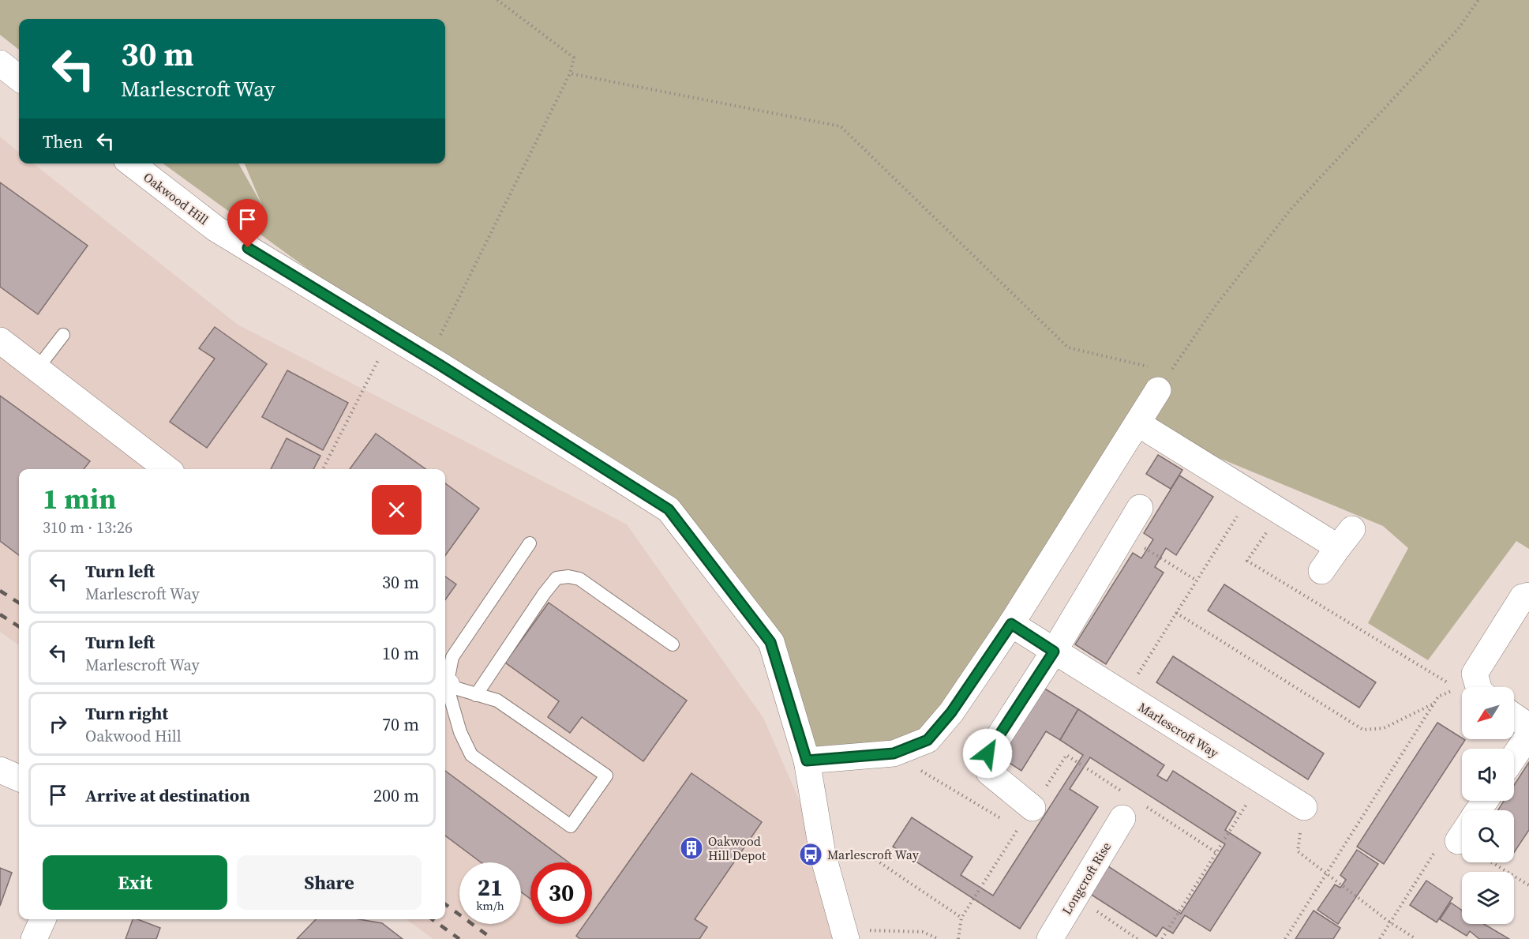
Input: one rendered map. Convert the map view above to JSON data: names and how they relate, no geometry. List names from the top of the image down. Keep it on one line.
{"streets":{"street":["Oakwood Hill","Marlescroft Way","Longcroft Rise"]},"places":{"building":["Oakwood Hill Depot"],"bus stop":["Marlescroft Way"]},"north":"bottom left","page":{"turn":["30 m","Marlescroft Way"],"then":"Then","heading":["1 min","310 m · 13:26"],"list":[{"name":"Turn left","note":"Marlescroft Way","value":"30 m"},{"name":"Turn left","note":"Marlescroft Way","value":"10 m"},{"name":"Turn right","note":"Oakwood Hill","value":"70 m"},{"name":"Arrive at destination","value":"200 m"}],"buttons":["Exit","Share"],"speed":"21 km/h","limit":"30"}}
